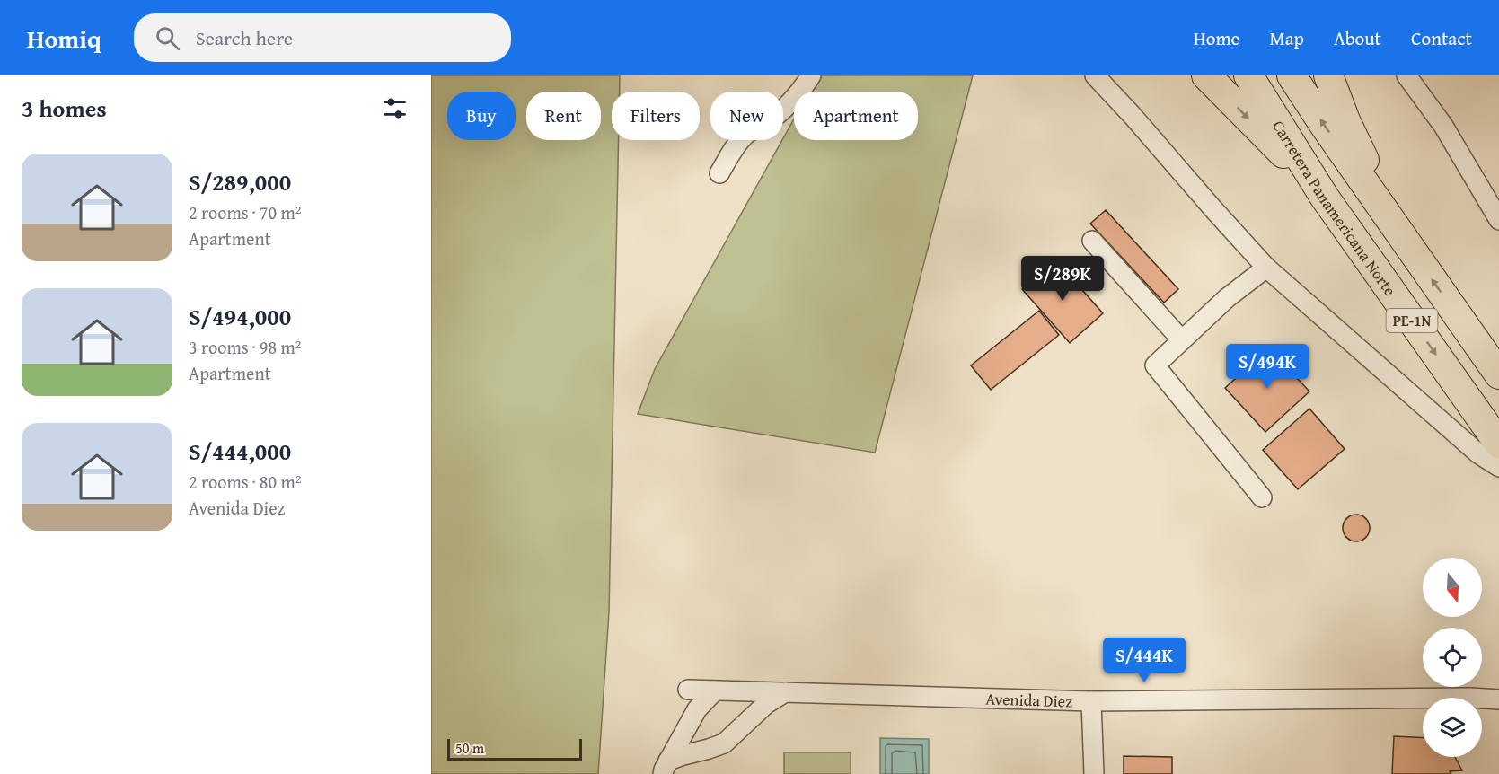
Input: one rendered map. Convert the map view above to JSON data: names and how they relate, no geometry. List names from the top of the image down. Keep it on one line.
{"streets":{"highway":["Carretera Panamericana Norte","PE-1N"],"street":["Avenida Diez"]},"scale_bar":"50 m","north":"bottom","page":{"header":"Homiq","search":"Search here","nav":["Home","Map","About","Contact"],"heading":"3 homes","chip":["Buy","Rent","Filters","New","Apartment"],"list":[{"name":"S/289,000","note":"2 rooms · 70 m² · Apartment"},{"name":"S/494,000","note":"3 rooms · 98 m² · Apartment"},{"name":"S/444,000","note":"2 rooms · 80 m² · Avenida Diez"}],"price":["S/289K","S/494K","S/444K"],"scale":"50 m"}}
